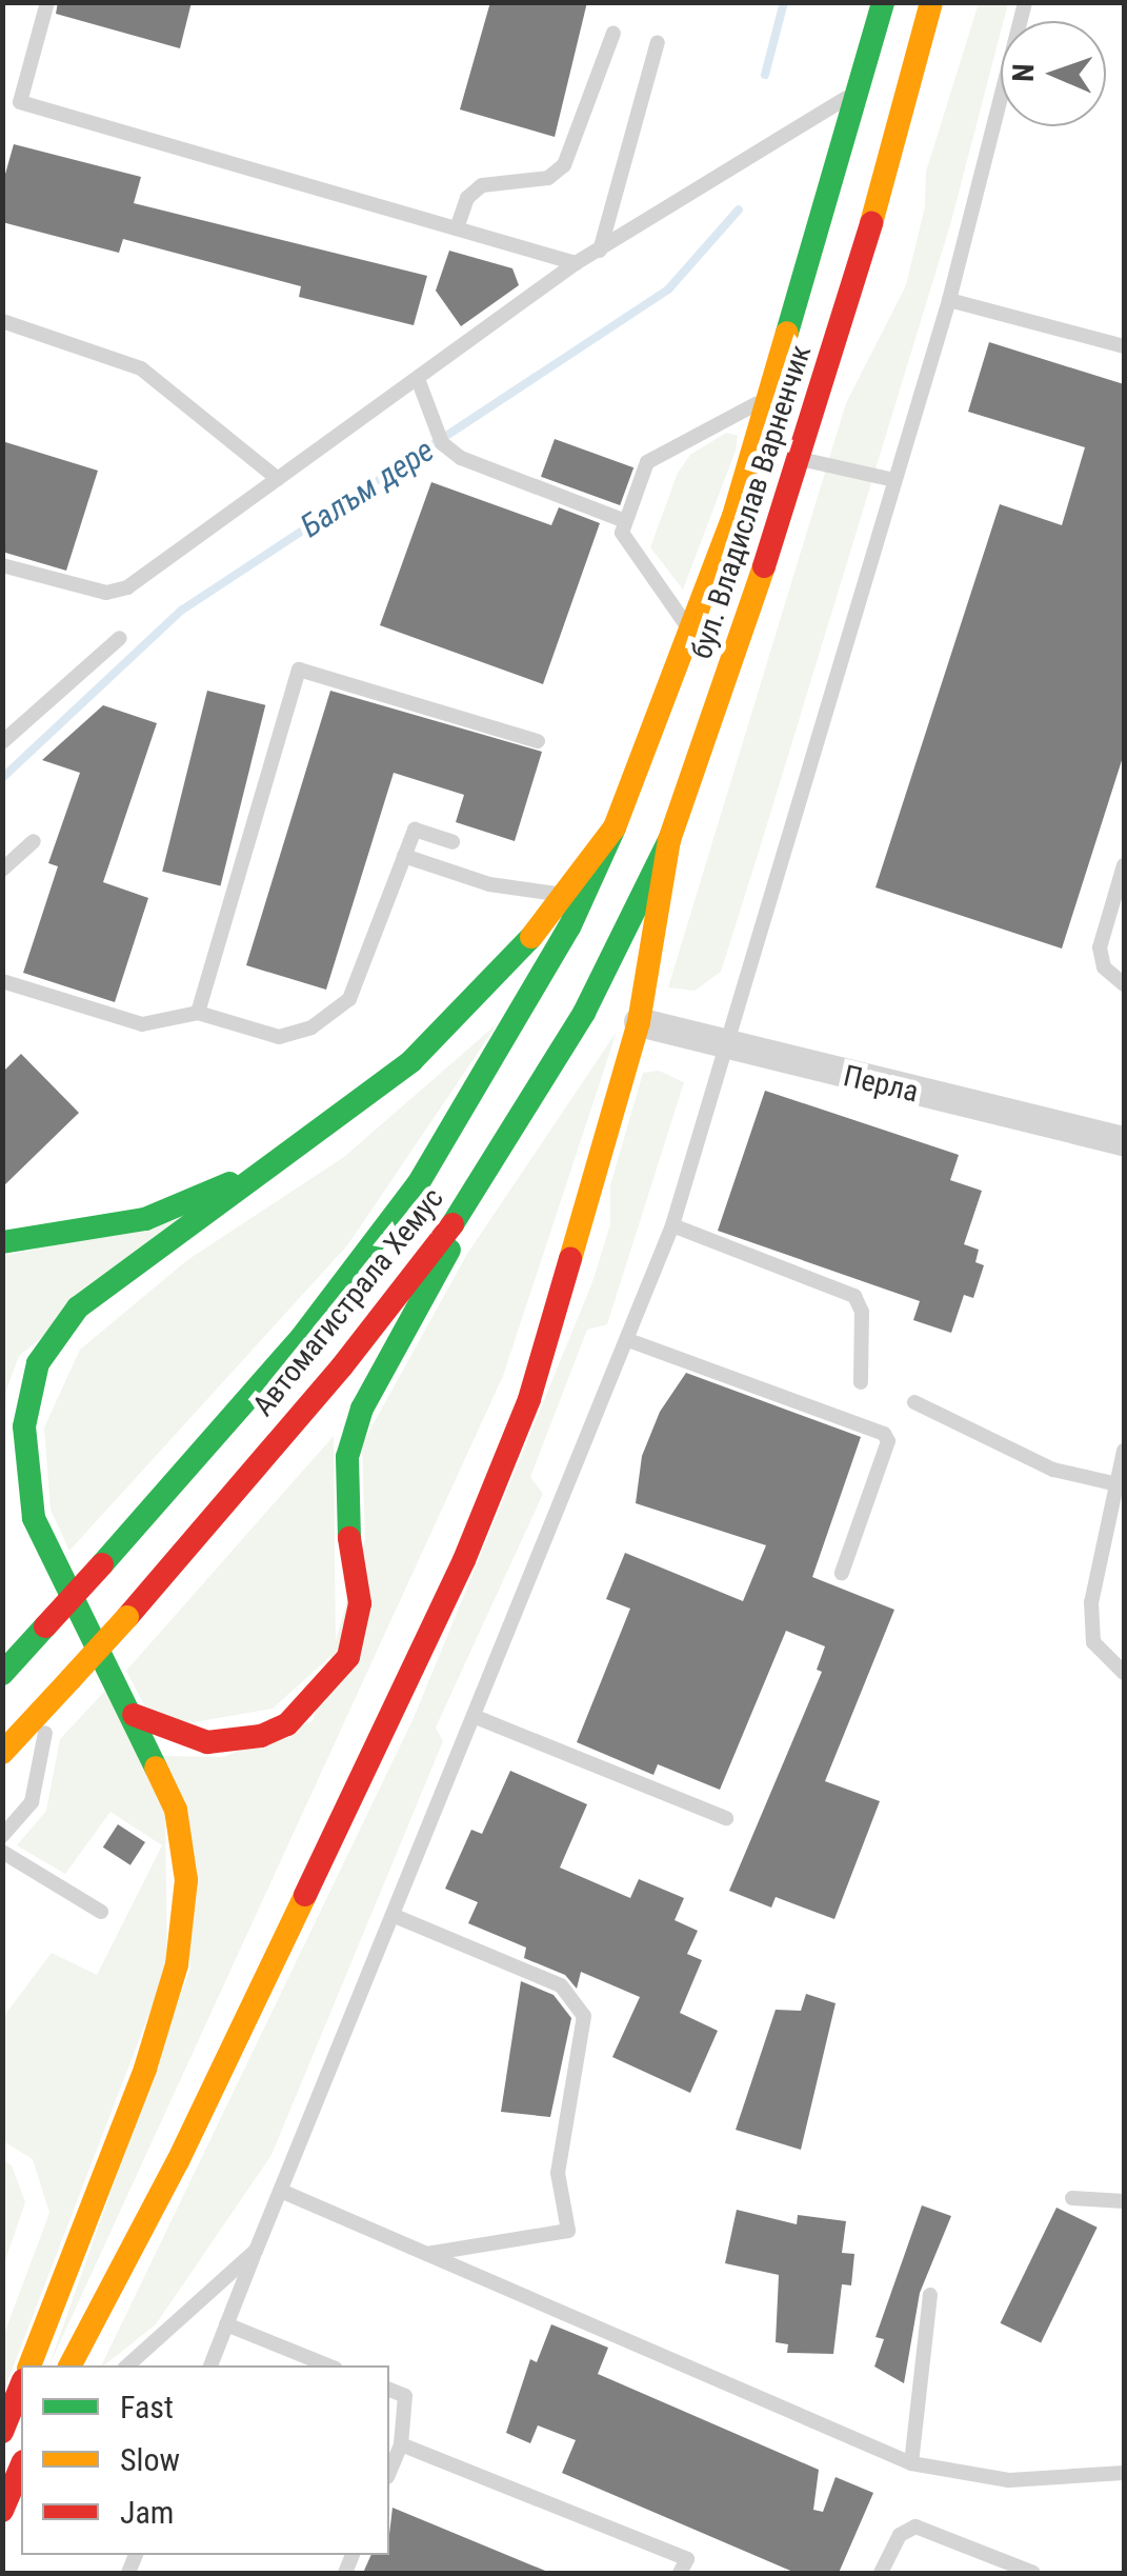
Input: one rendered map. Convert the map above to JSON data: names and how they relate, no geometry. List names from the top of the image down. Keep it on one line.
{"streets":{"main road":["бул. Владислав Варненчик","Автомагистрала Хемус"],"street":["Перла"]},"crossings":[["бул. Владислав Варненчик","Перла"],["бул. Владислав Варненчик","Автомагистрала Хемус"]],"water":["Балъм дере"],"legend":["Fast","Slow","Jam"],"north":"left"}
